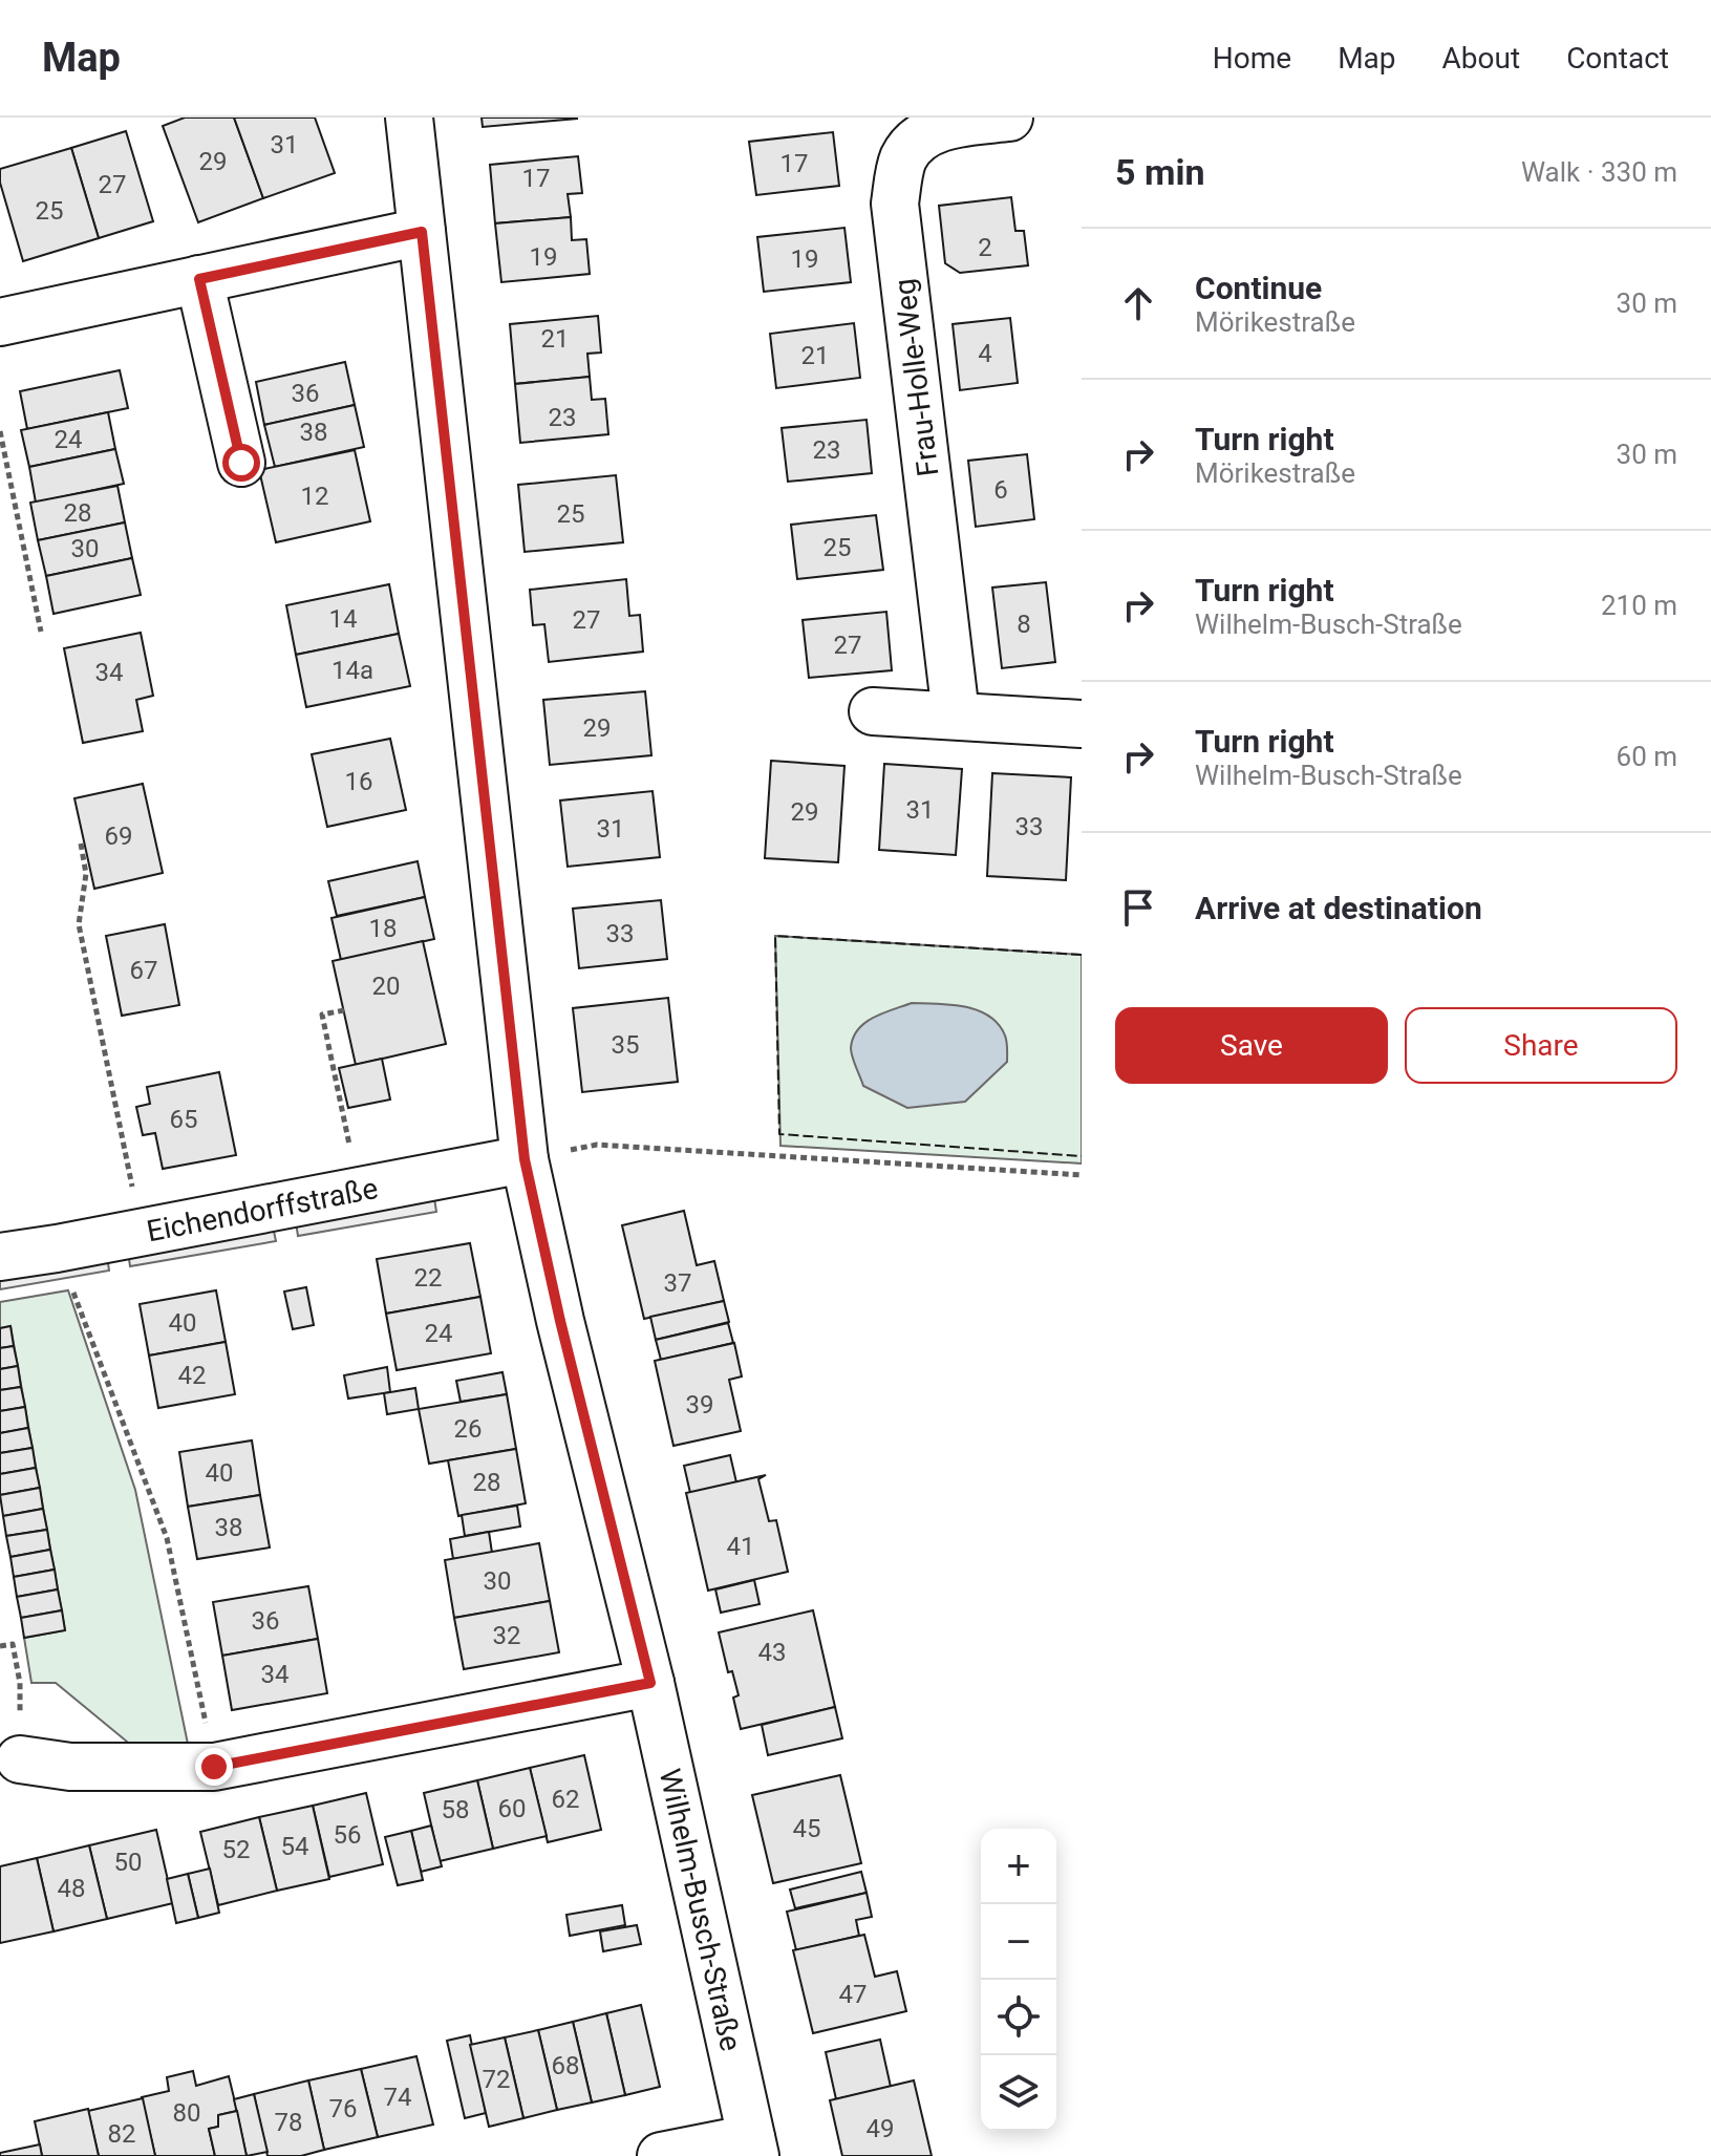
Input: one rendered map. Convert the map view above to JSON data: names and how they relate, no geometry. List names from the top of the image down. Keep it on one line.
{"streets":{"street":["Frau-Holle-Weg","Eichendorffstraße","Wilhelm-Busch-Straße"]},"crossings":[["Eichendorffstraße","Wilhelm-Busch-Straße"]],"house_numbers":["31","29","17","17","27","25","2","19","19","21","4","21","36","23","38","24","23","6","12","28","25","25","30","14","27","8","27","14a","34","29","16","31","29","33","31","69","18","33","67","20","35","65","22","37","40","24","42","39","26","40","28","38","41","30","36","32","43","34","62","60","58","45","56","54","52","50","48","47","68","72","74","76","80","78","49","82"],"page":{"header":"Map","nav":["Home","Map","About","Contact"],"heading":["5 min","Walk · 330 m"],"list":[["Continue","Mörikestraße","30 m"],["Turn right","Mörikestraße","30 m"],["Turn right","Wilhelm-Busch-Straße","210 m"],["Turn right","Wilhelm-Busch-Straße","60 m"],"Arrive at destination"],"buttons":["Save","Share"],"map_buttons":["+","−"]}}
